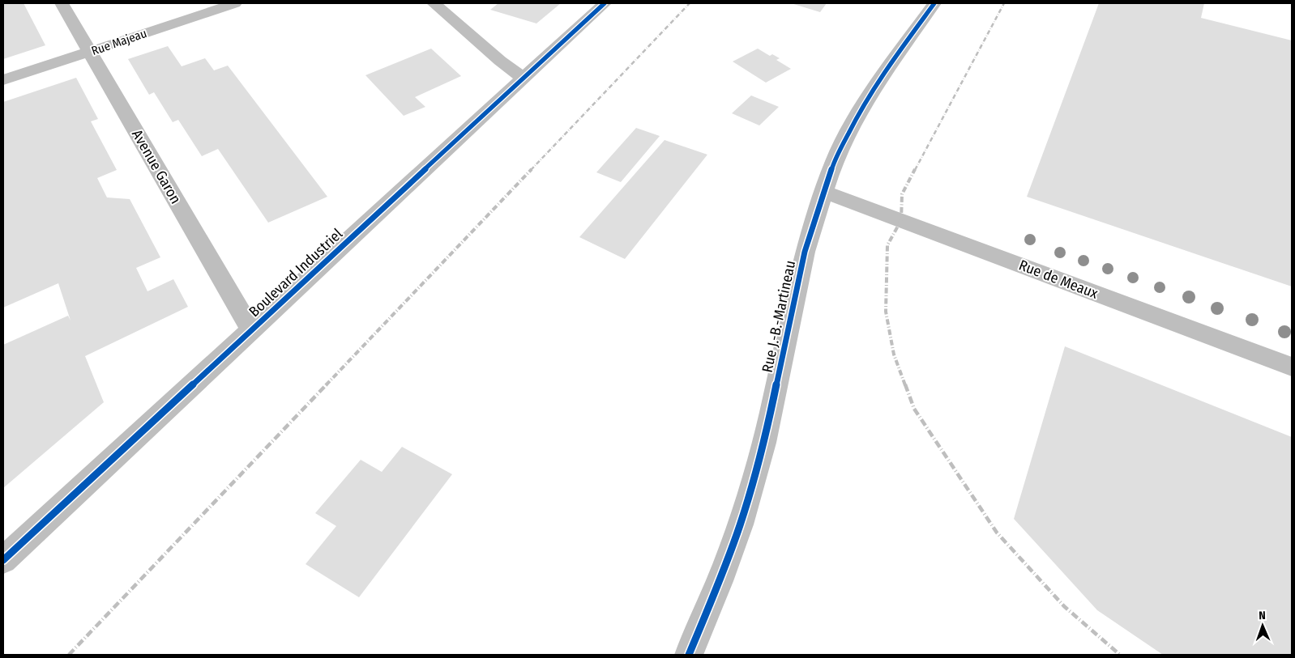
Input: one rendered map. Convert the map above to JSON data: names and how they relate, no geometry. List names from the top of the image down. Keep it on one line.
{"streets":{"street":["Rue Majeau","Avenue Garon","Boulevard Industriel","Rue de Meaux","Rue J.-B.-Martineau"]},"crossings":[["Rue Majeau","Avenue Garon"],["Avenue Garon","Boulevard Industriel"],["Rue de Meaux","Rue J.-B.-Martineau"]],"north":"top"}
